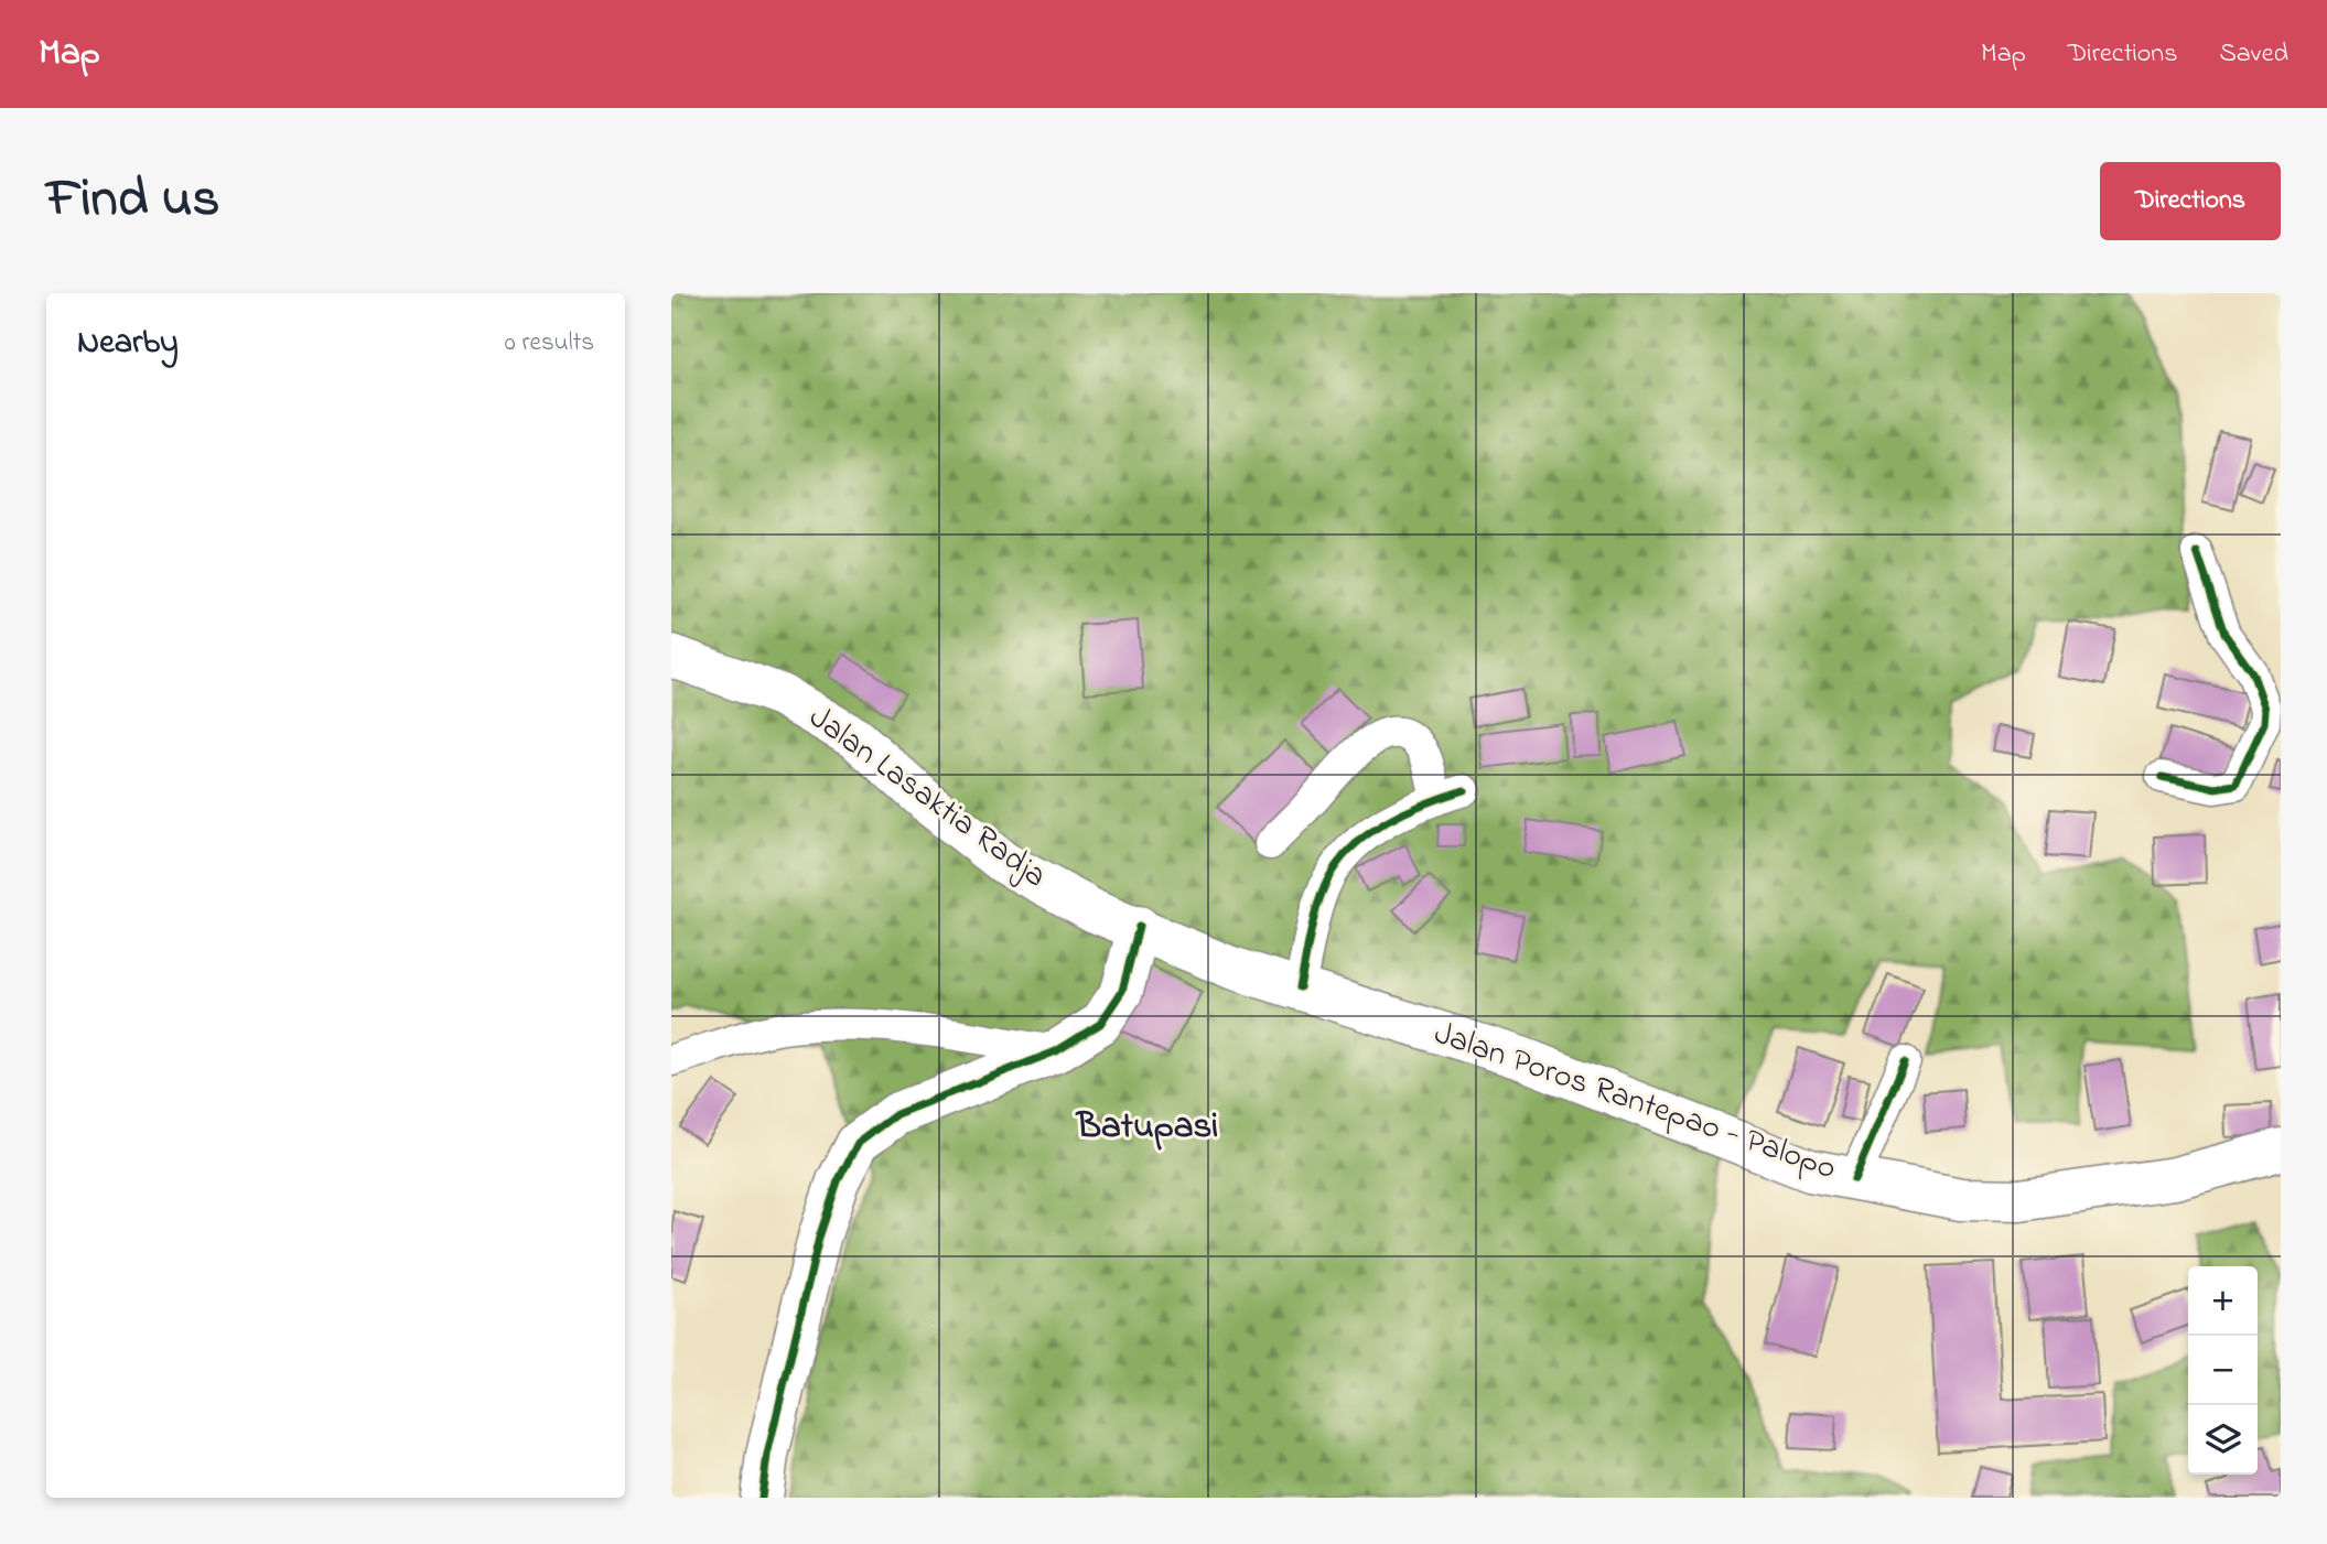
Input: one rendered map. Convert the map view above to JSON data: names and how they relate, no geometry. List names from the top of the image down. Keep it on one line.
{"streets":{"main road":["Jalan Lasaktia Radja","Jalan Poros Rantepao - Palopo"]},"crossings":[["Jalan Lasaktia Radja","Jalan Poros Rantepao - Palopo"]],"districts":["Batupasi"],"page":{"header":"Map","nav":["Map","Directions","Saved"],"title":"Find us","buttons":"Directions","heading":["Nearby","0 results"],"map_buttons":["+","−"]}}
